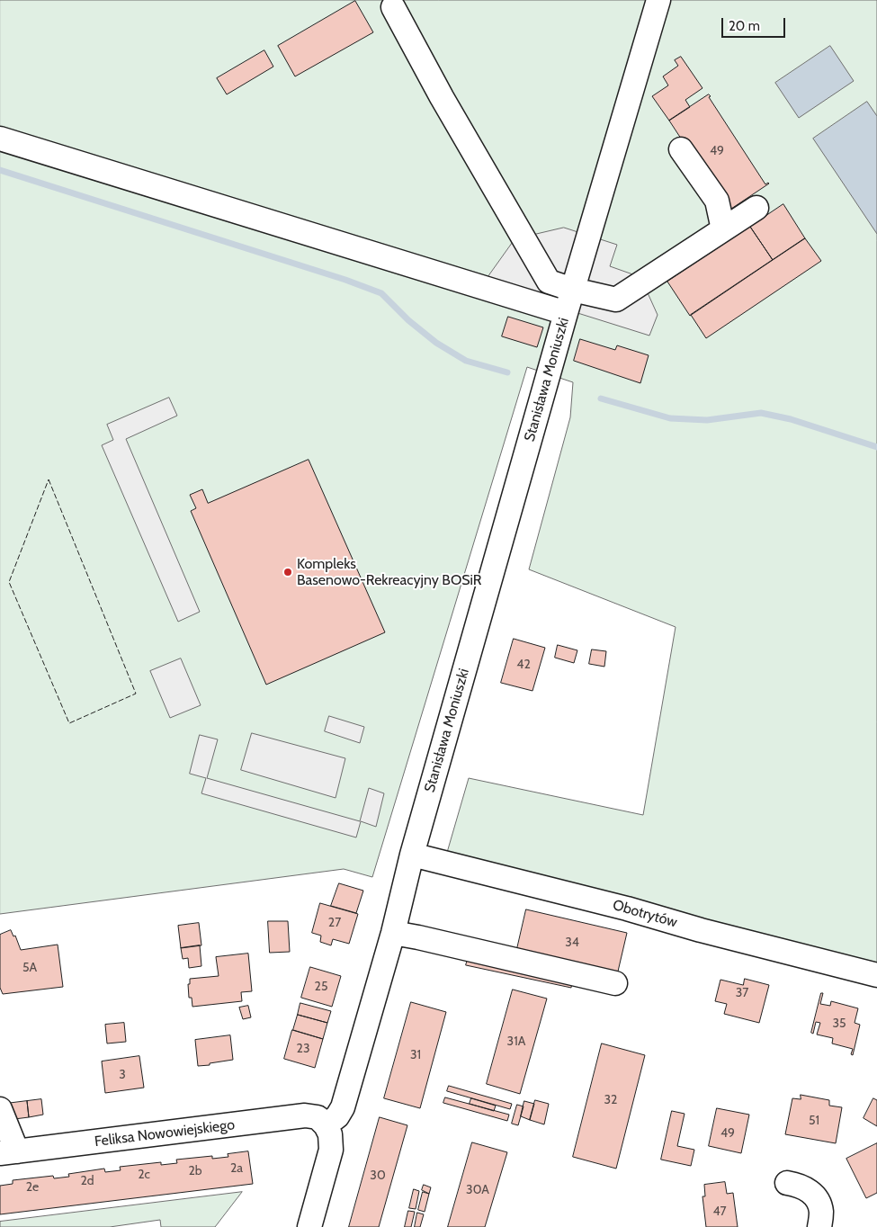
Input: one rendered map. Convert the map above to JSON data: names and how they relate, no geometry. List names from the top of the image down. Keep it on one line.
{"streets":{"street":["Stanisława Moniuszki","Obotrytów","Feliksa Nowowiejskiego"]},"crossings":[["Stanisława Moniuszki","Obotrytów"],["Stanisława Moniuszki","Feliksa Nowowiejskiego"]],"places":["Kompleks Basenowo-Rekreacyjny BOSiR"],"house_numbers":["49","42","27","34","5A","25","37","35","31A","23","31","3","32","51","49","2a","2b","2c","30","2d","2e","30A","47"],"scale_bar":"20 m"}
